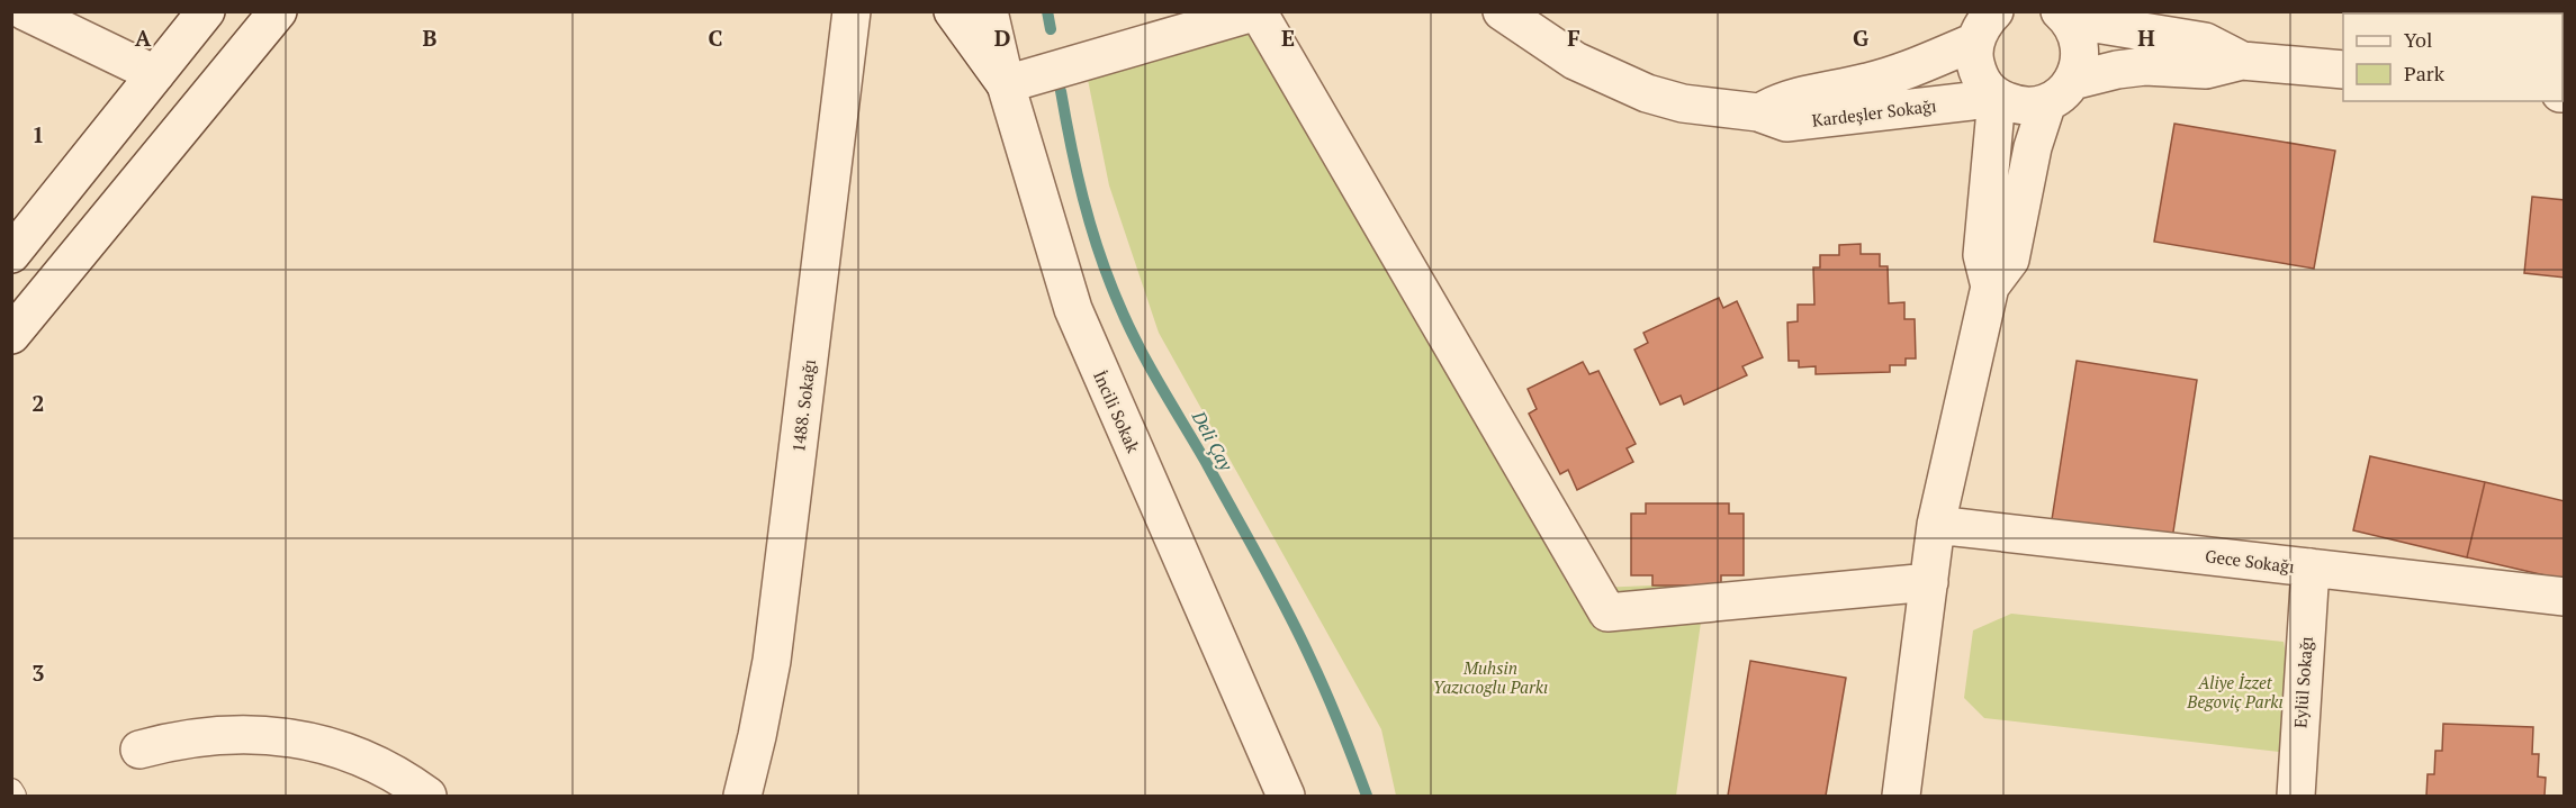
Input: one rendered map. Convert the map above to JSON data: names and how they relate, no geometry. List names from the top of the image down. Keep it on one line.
{"streets":{"street":["Kardeşler Sokağı","1488. Sokağı","İncili Sokak","Gece Sokağı","Eylül Sokağı"]},"crossings":[["Gece Sokağı","Eylül Sokağı"]],"water":["Deli Çay"],"parks":["Muhsin Yazıcıoglu Parkı","Aliye İzzet Begoviç Parkı"],"legend":["Yol","Park"],"grid":{"columns":["A","B","C","D","E","F","G","H"],"rows":["1","2","3"]}}
